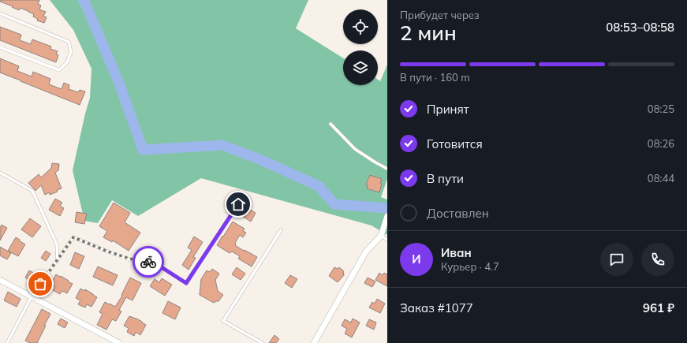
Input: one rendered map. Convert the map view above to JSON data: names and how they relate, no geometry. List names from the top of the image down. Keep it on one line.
{"page":{"heading":["2 мин","Прибудет через","08:53–08:58"],"panel":["Иван","Курьер · 4.7","Заказ #1077","961 ₽"],"bar":"В пути · 160 m","list":[["Принят","08:25"],["Готовится","08:26"],["В пути","08:44"],"Доставлен"],"round":"И"}}
